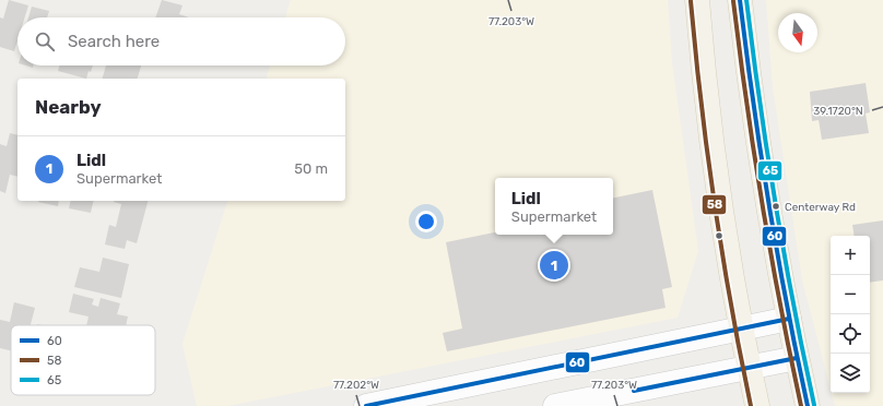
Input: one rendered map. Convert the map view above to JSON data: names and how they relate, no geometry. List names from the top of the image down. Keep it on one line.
{"places":["Centerway Rd"],"lines":["transit line 60","transit line 65","transit line 58"],"legend":["60","58","65"],"north":"bottom","page":{"search":"Search here","heading":"Nearby","list":[{"mark":"1","name":"Lidl","note":"Supermarket","value":"50 m"}],"popup":["Lidl","Supermarket"],"map_buttons":["+","−"],"pins":"1"},"coordinates":["77.203°W","39.1720°N","77.202°W"]}
